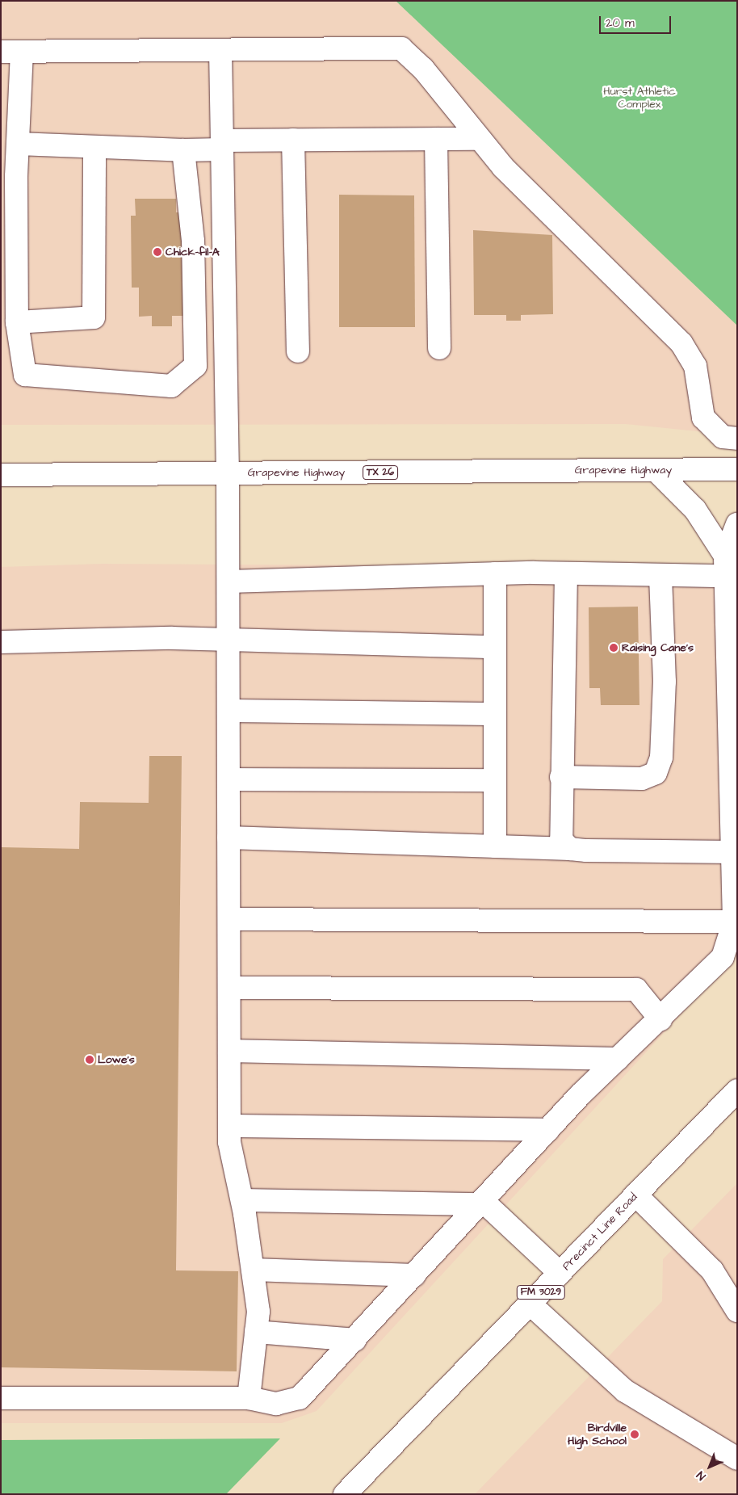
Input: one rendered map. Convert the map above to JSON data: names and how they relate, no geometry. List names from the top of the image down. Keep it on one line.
{"streets":{"main road":["Grapevine Highway","TX 26","Precinct Line Road","FM 3029"]},"parks":["Hurst Athletic Complex"],"places":["Chick-fil-A","Raising Cane's","Lowe's","Birdville High School"],"scale_bar":"20 m","north":"bottom left"}
